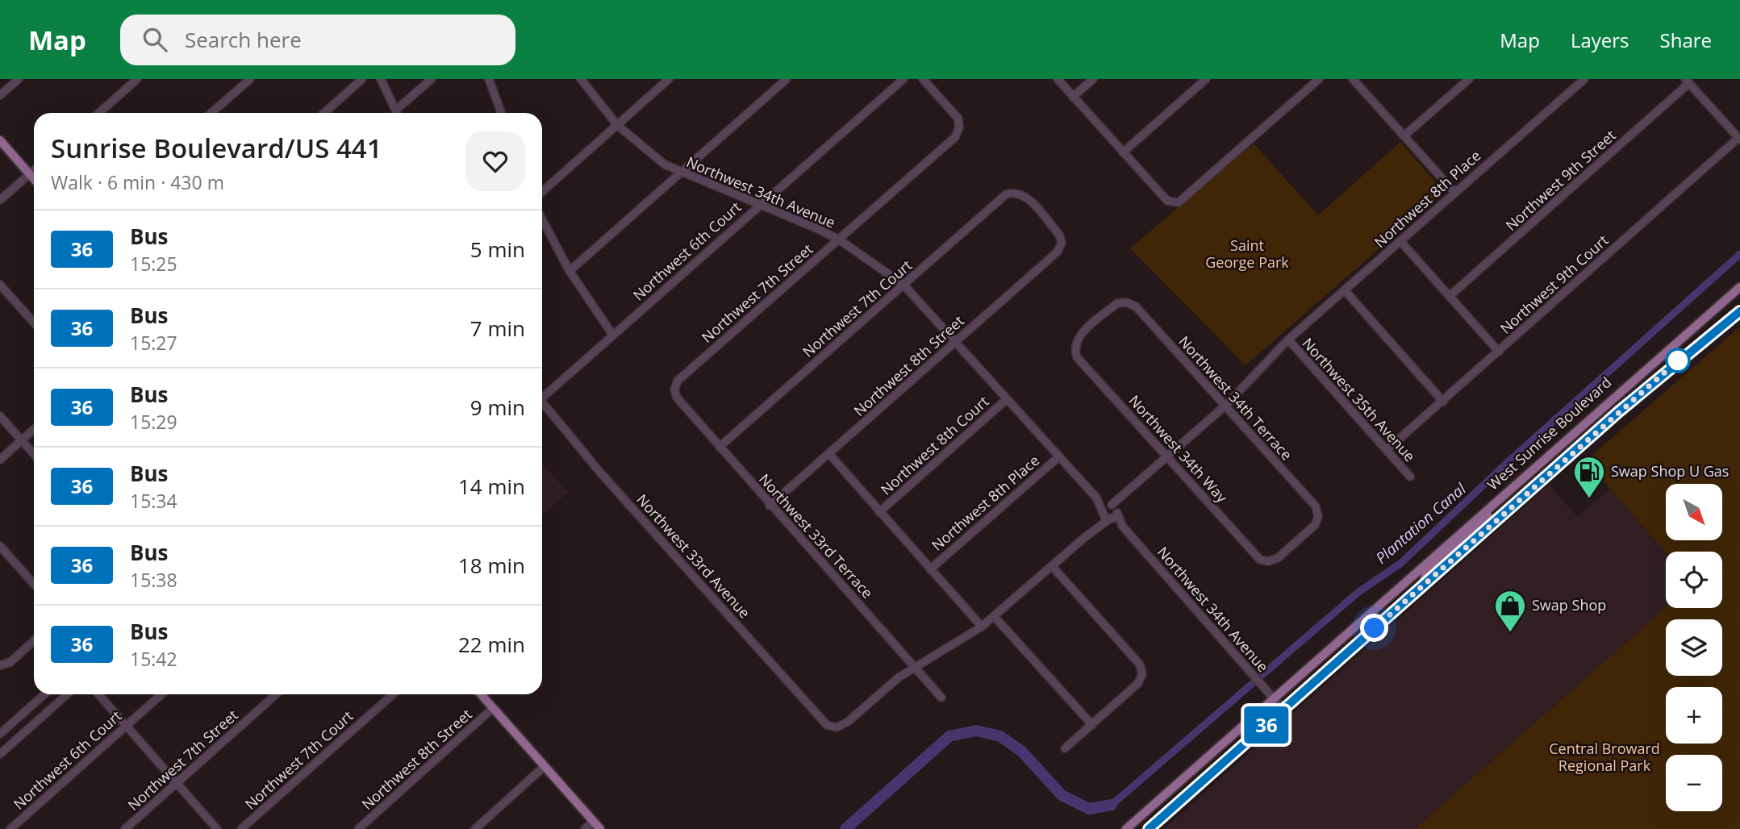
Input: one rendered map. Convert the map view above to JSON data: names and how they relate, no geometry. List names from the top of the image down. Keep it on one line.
{"streets":{"main road":["West Sunrise Boulevard"],"street":["Northwest 9th Street","Northwest 34th Avenue","Northwest 8th Place","Northwest 6th Court","Northwest 9th Court","Northwest 7th Street","Northwest 7th Court","Northwest 8th Street","Northwest 34th Terrace","Northwest 35th Avenue","Northwest 8th Court","Northwest 34th Way","Northwest 33rd Terrace","Northwest 33rd Avenue"]},"crossings":[["Northwest 34th Avenue","Northwest 8th Place"],["Northwest 34th Avenue","Northwest 6th Court"],["Northwest 34th Avenue","Northwest 7th Street"],["Northwest 34th Avenue","Northwest 7th Court"],["Northwest 34th Avenue","Northwest 8th Street"],["Northwest 34th Avenue","West Sunrise Boulevard"],["Northwest 34th Avenue","Northwest 8th Court"],["Northwest 8th Place","Northwest 35th Avenue"],["Northwest 9th Court","Northwest 35th Avenue"],["Northwest 7th Street","Northwest 33rd Terrace"],["Northwest 7th Court","Northwest 8th Street"],["Northwest 7th Court","Northwest 33rd Terrace"],["Northwest 8th Street","Northwest 33rd Terrace"],["Northwest 34th Terrace","Northwest 34th Way"],["Northwest 33rd Terrace","Northwest 33rd Avenue"]],"water":["Plantation Canal"],"parks":["Saint George Park","Central Broward Regional Park"],"places":{"fuel station":["Swap Shop U Gas"],"shop":["Swap Shop"]},"lines":["bus line 36"],"north":"bottom right","page":{"header":"Map","search":"Search here","nav":["Map","Layers","Share"],"on_map":"36","heading":["Sunrise Boulevard/US 441","Walk · 6 min · 430 m"],"list":[{"mark":"36","name":"Bus","note":"15:25","value":"5 min"},{"mark":"36","name":"Bus","note":"15:27","value":"7 min"},{"mark":"36","name":"Bus","note":"15:29","value":"9 min"},{"mark":"36","name":"Bus","note":"15:34","value":"14 min"},{"mark":"36","name":"Bus","note":"15:38","value":"18 min"},{"mark":"36","name":"Bus","note":"15:42","value":"22 min"}],"map_buttons":["+","−"]}}
